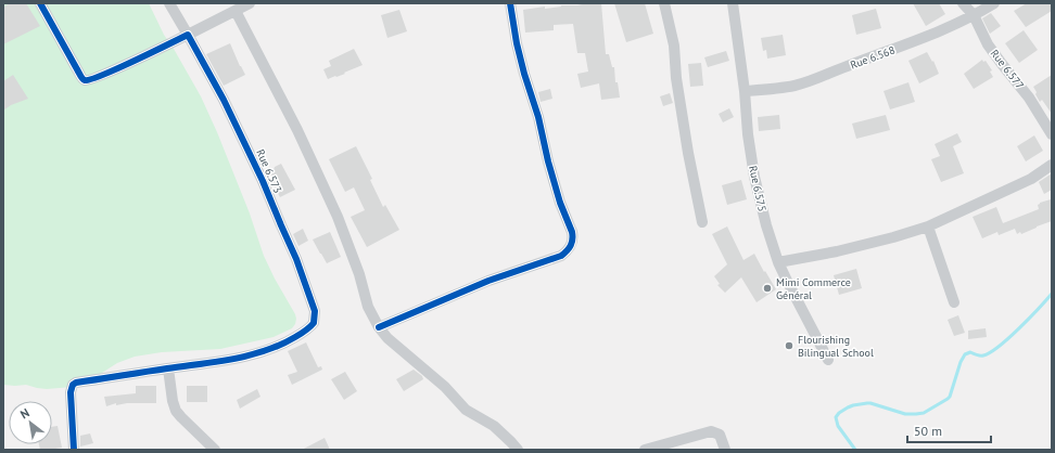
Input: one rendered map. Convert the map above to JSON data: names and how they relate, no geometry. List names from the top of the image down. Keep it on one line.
{"streets":{"street":["Rue 6.568","Rue 6.577","Rue 6.573","Rue 6.575"]},"crossings":[["Rue 6.568","Rue 6.577"],["Rue 6.568","Rue 6.575"]],"places":["Mimi Commerce Général","Flourishing Bilingual School"],"scale_bar":"50 m","north":"top left"}
